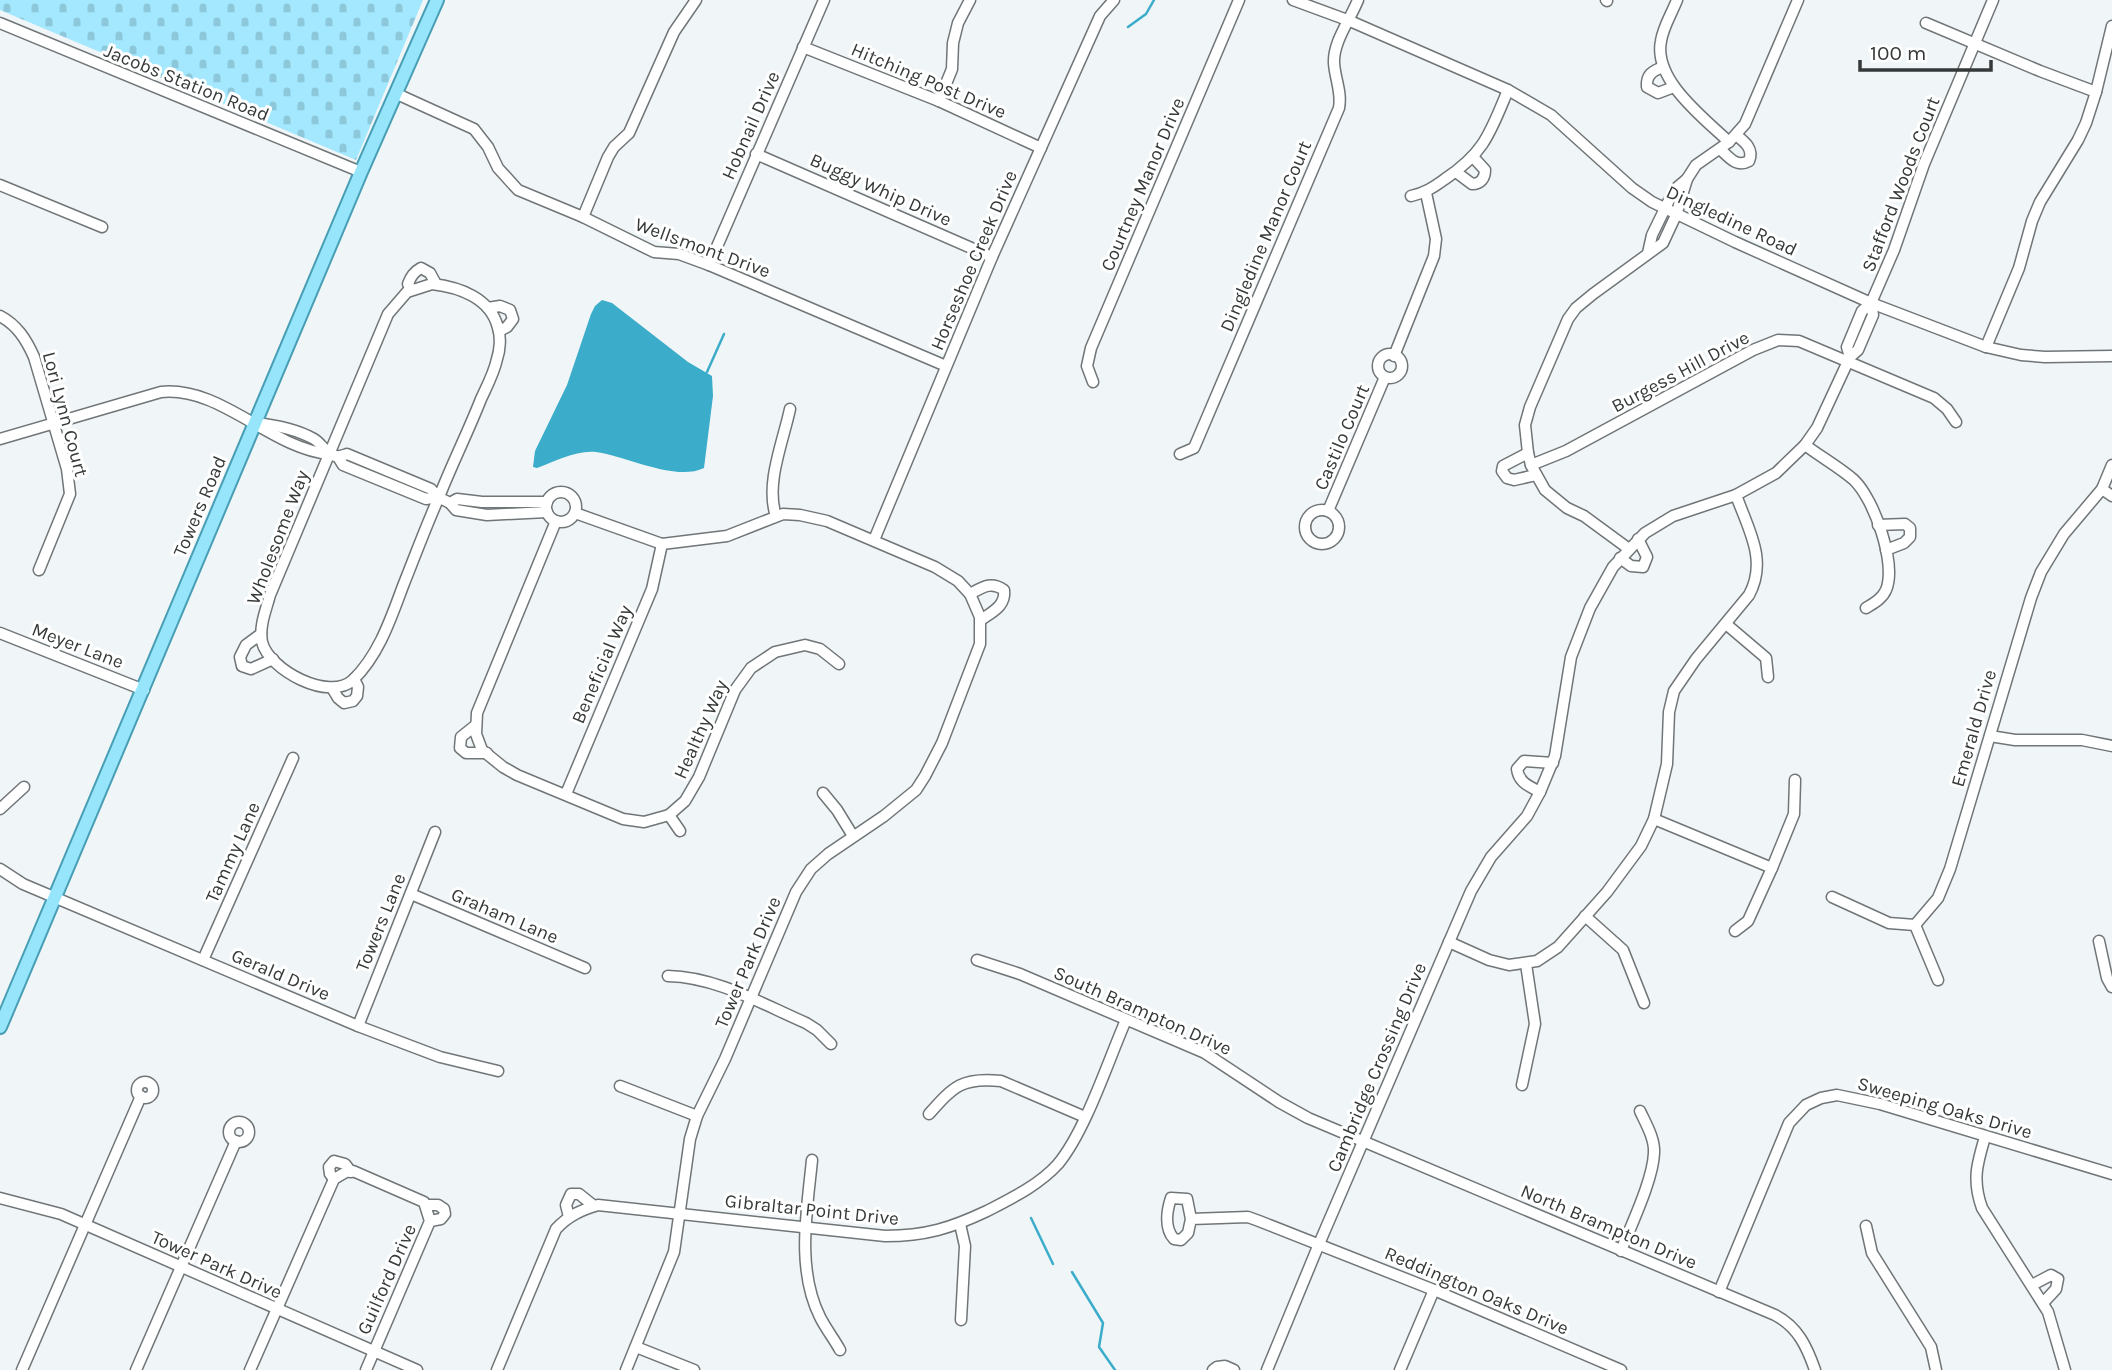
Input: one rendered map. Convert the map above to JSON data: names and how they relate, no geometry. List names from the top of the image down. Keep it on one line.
{"streets":{"main road":["Towers Road"],"street":["Hitching Post Drive","Jacobs Station Road","Hobnail Drive","Courtney Manor Drive","Stafford Woods Court","Buggy Whip Drive","Dingledine Road","Dingledine Manor Court","Wellsmont Drive","Horseshoe Creek Drive","Burgess Hill Drive","Lori Lynn Court","Castilo Court","Wholesome Way","Meyer Lane","Beneficial Way","Emerald Drive","Healthy Way","Tammy Lane","Graham Lane","Towers Lane","Tower Park Drive","Gerald Drive","South Brampton Drive","Cambridge Crossing Drive","Sweeping Oaks Drive","Gibraltar Point Drive","North Brampton Drive","Guilford Drive","Reddington Oaks Drive"]},"crossings":[["Hitching Post Drive","Hobnail Drive"],["Hitching Post Drive","Horseshoe Creek Drive"],["Jacobs Station Road","Towers Road"],["Hobnail Drive","Buggy Whip Drive"],["Hobnail Drive","Wellsmont Drive"],["Stafford Woods Court","Dingledine Road"],["Stafford Woods Court","Cambridge Crossing Drive"],["Buggy Whip Drive","Horseshoe Creek Drive"],["Dingledine Road","Dingledine Manor Court"],["Dingledine Road","Cambridge Crossing Drive"],["Wellsmont Drive","Horseshoe Creek Drive"],["Wellsmont Drive","Towers Road"],["Horseshoe Creek Drive","Tower Park Drive"],["Burgess Hill Drive","Cambridge Crossing Drive"],["Lori Lynn Court","Tower Park Drive"],["Towers Road","Meyer Lane"],["Towers Road","Tower Park Drive"],["Towers Road","Gerald Drive"],["Wholesome Way","Tower Park Drive"],["Beneficial Way","Tower Park Drive"],["Tammy Lane","Gerald Drive"],["Graham Lane","Towers Lane"],["Towers Lane","Gerald Drive"],["Tower Park Drive","Gibraltar Point Drive"],["Tower Park Drive","Guilford Drive"],["South Brampton Drive","Cambridge Crossing Drive"],["South Brampton Drive","Gibraltar Point Drive"],["South Brampton Drive","North Brampton Drive"],["Cambridge Crossing Drive","North Brampton Drive"],["Cambridge Crossing Drive","Reddington Oaks Drive"],["Sweeping Oaks Drive","North Brampton Drive"]],"scale_bar":"100 m"}
